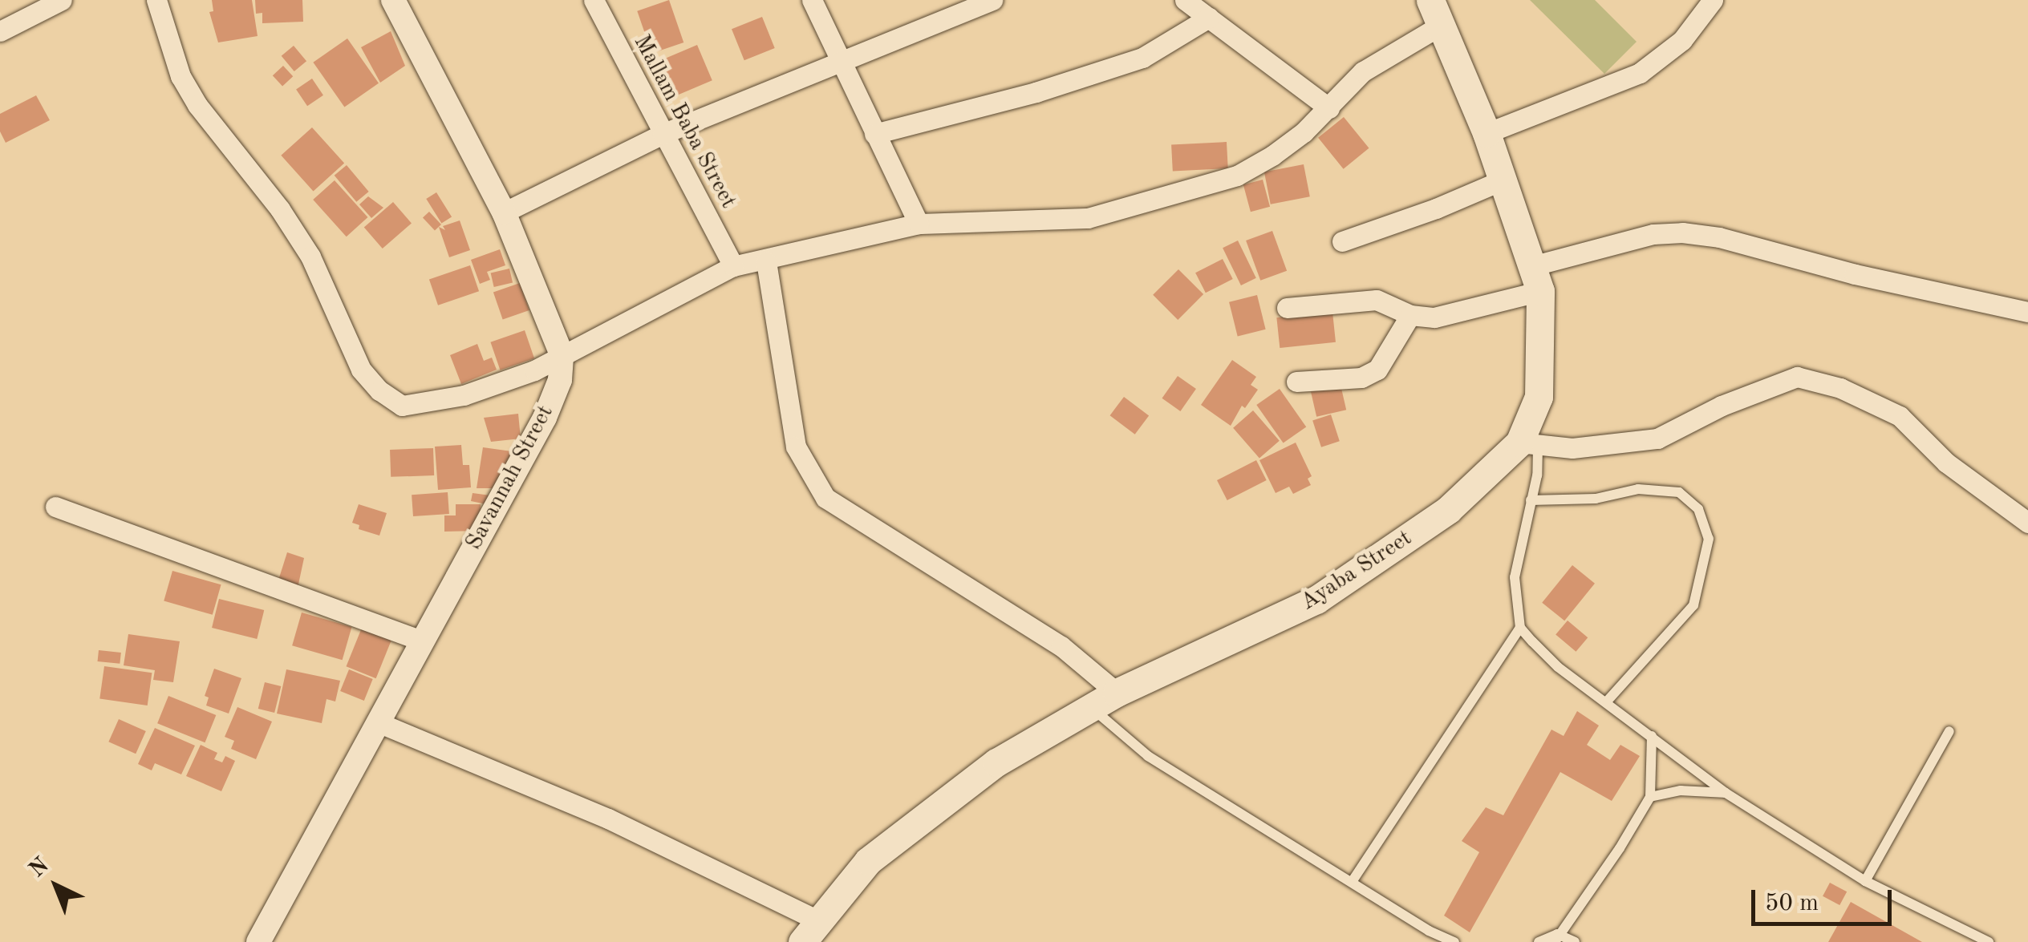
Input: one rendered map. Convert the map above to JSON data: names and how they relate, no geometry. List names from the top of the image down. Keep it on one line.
{"streets":{"main road":["Ayaba Street"],"street":["Mallam Baba Street","Savannah Street"]},"scale_bar":"50 m","north":"top left"}
